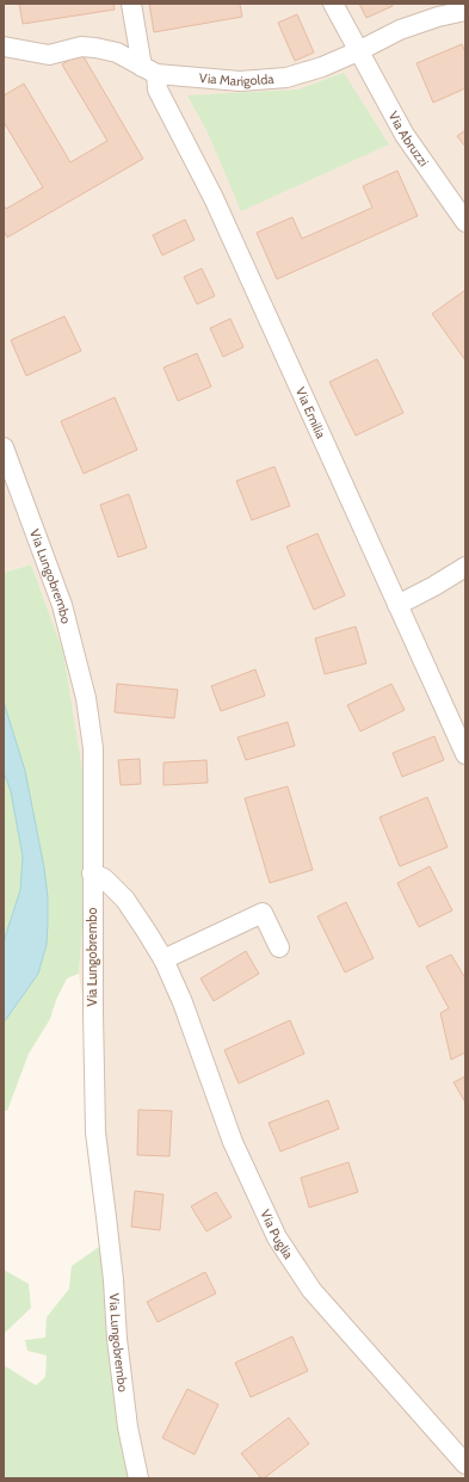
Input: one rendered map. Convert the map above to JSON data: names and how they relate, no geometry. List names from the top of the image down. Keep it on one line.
{"streets":{"street":["Via Marigolda","Via Abruzzi","Via Emilia","Via Lungobrembo","Via Puglia"]},"crossings":[["Via Marigolda","Via Abruzzi"],["Via Marigolda","Via Emilia"],["Via Lungobrembo","Via Puglia"]]}
